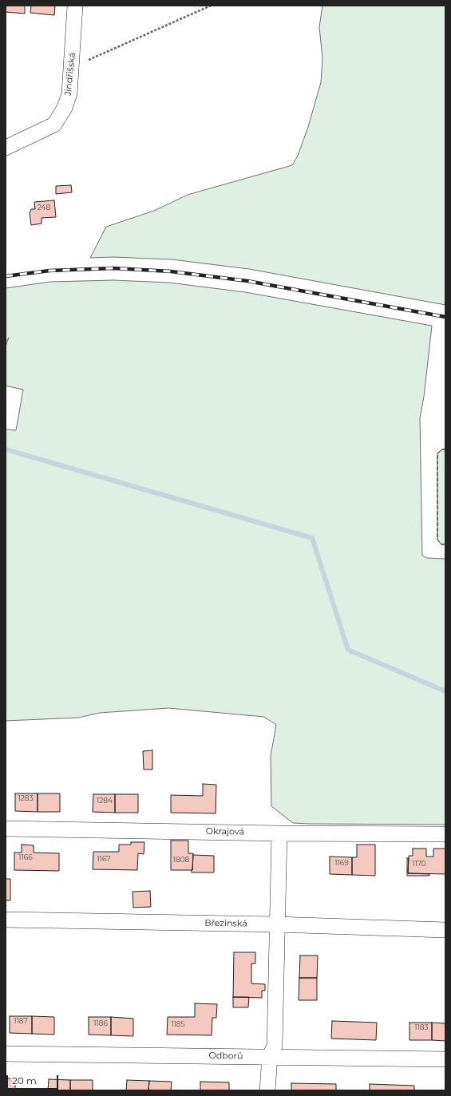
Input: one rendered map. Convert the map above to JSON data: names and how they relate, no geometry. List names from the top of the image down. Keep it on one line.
{"streets":{"street":["Jindřišská","Okrajová","Březinská","Odborů"]},"house_numbers":["248","1283","1284","1166","1167","1808","1169","1170","1187","1186","1185","1183"],"scale_bar":"20 m"}
